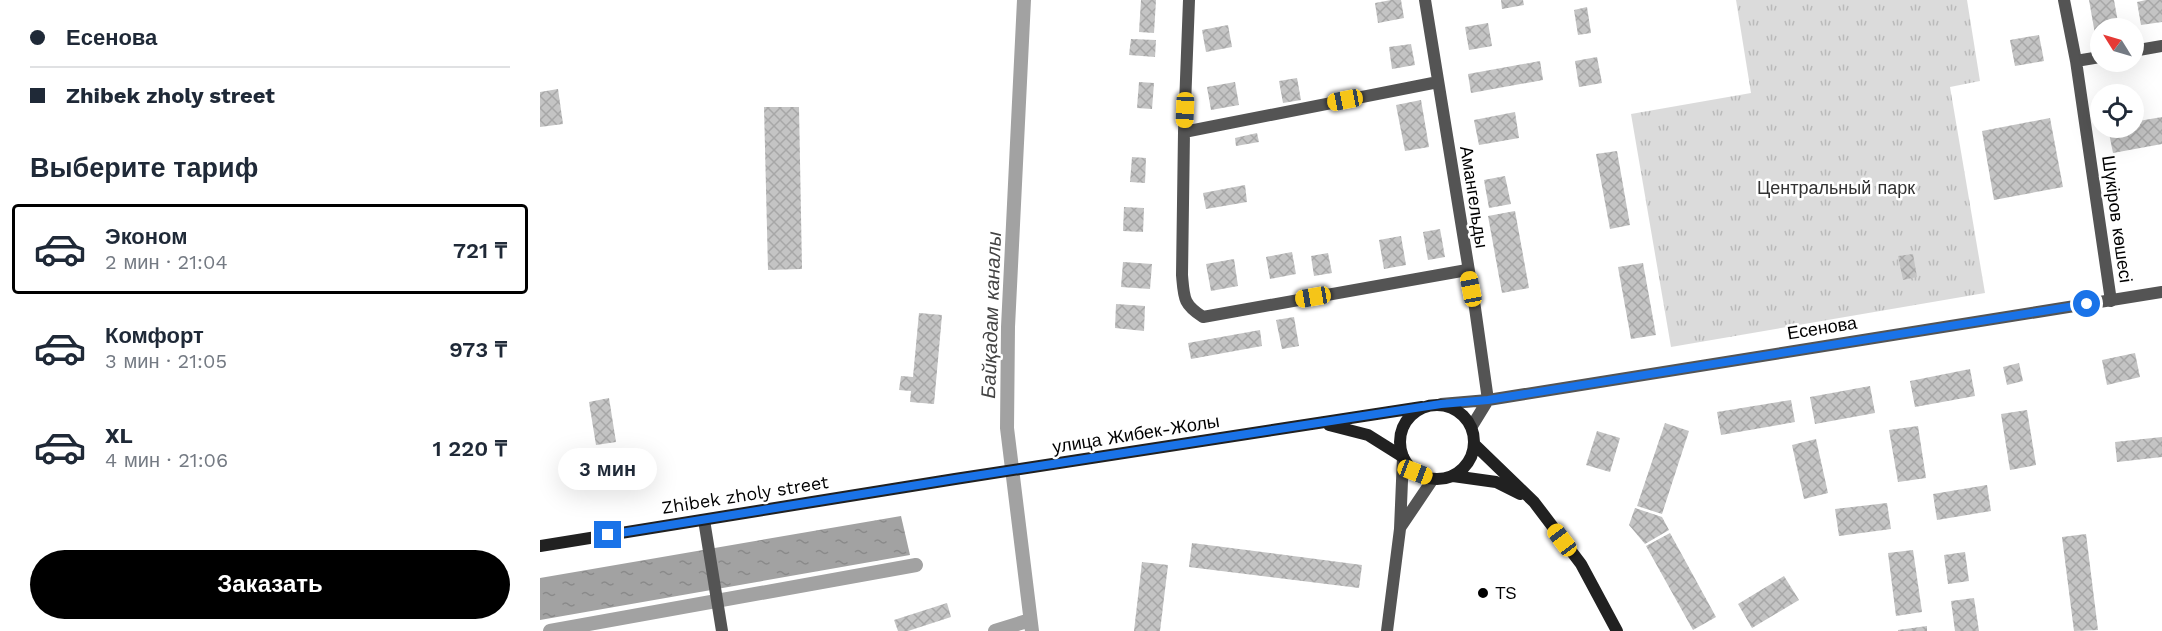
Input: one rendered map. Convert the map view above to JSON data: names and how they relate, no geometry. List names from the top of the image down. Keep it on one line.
{"streets":{"main road":["улица Жибек-Жолы","Zhibek zholy street"],"street":["Амангельды","Шүкіров көшесі","Есенова"]},"crossings":[["Амангельды","Есенова"],["Шүкіров көшесі","Есенова"],["Есенова","улица Жибек-Жолы"],["улица Жибек-Жолы","Zhibek zholy street"]],"water":["Байқадам каналы"],"parks":["Центральный парк"],"places":["TS"],"north":"top left","page":{"banner":["Есенова","Zhibek zholy street"],"heading":"Выберите тариф","list":[{"name":"Эконом","note":"2 мин · 21:04","value":"721 ₸"},{"name":"Комфорт","note":"3 мин · 21:05","value":"973 ₸"},{"name":"XL","note":"4 мин · 21:06","value":"1 220 ₸"}],"bubble":"3 мин","buttons":"Заказать"}}
